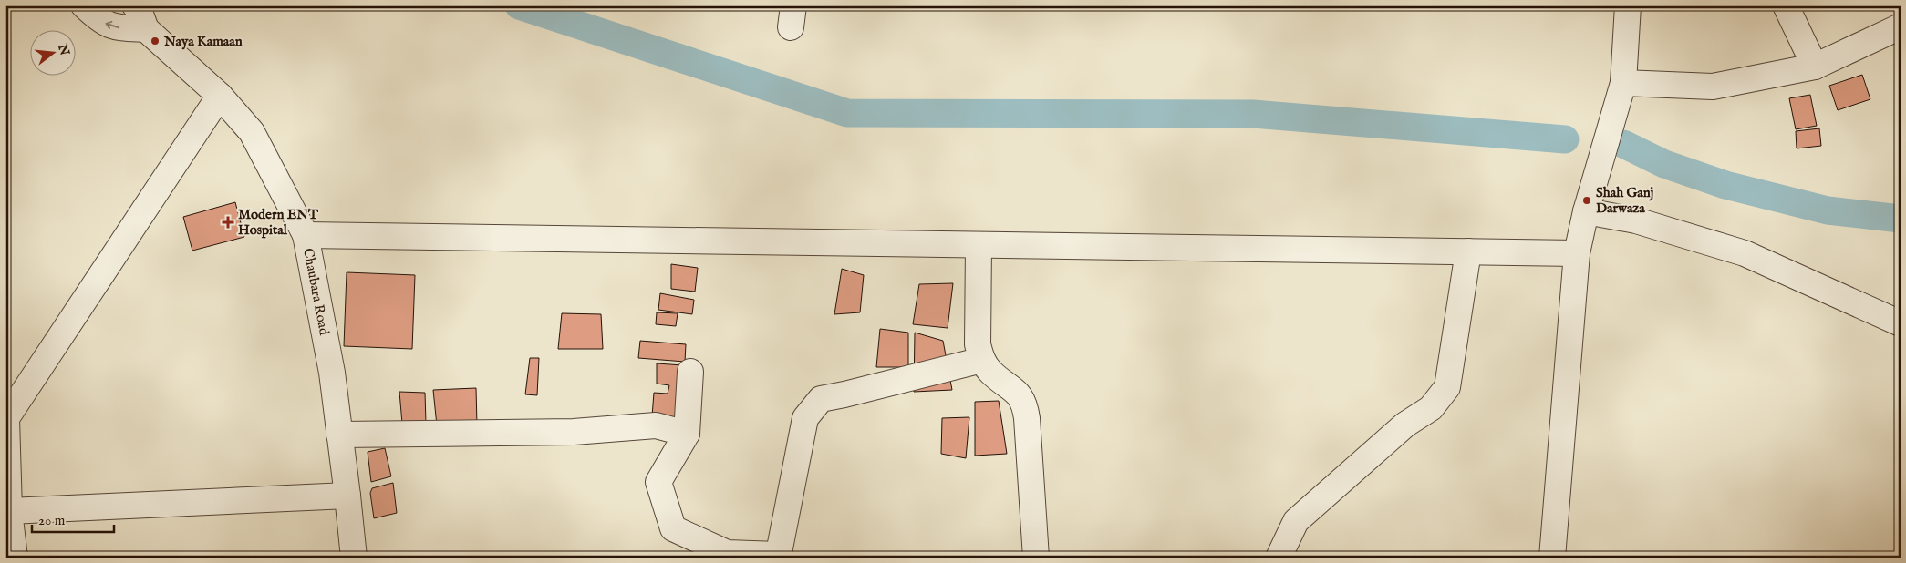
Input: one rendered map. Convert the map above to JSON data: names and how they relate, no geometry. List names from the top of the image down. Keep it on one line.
{"streets":{"street":["Chaubara Road"]},"places":{"other":["Naya Kamaan","Shah Ganj Darwaza"],"health":["Modern ENT Hospital"]},"scale_bar":"20 m","north":"right"}
